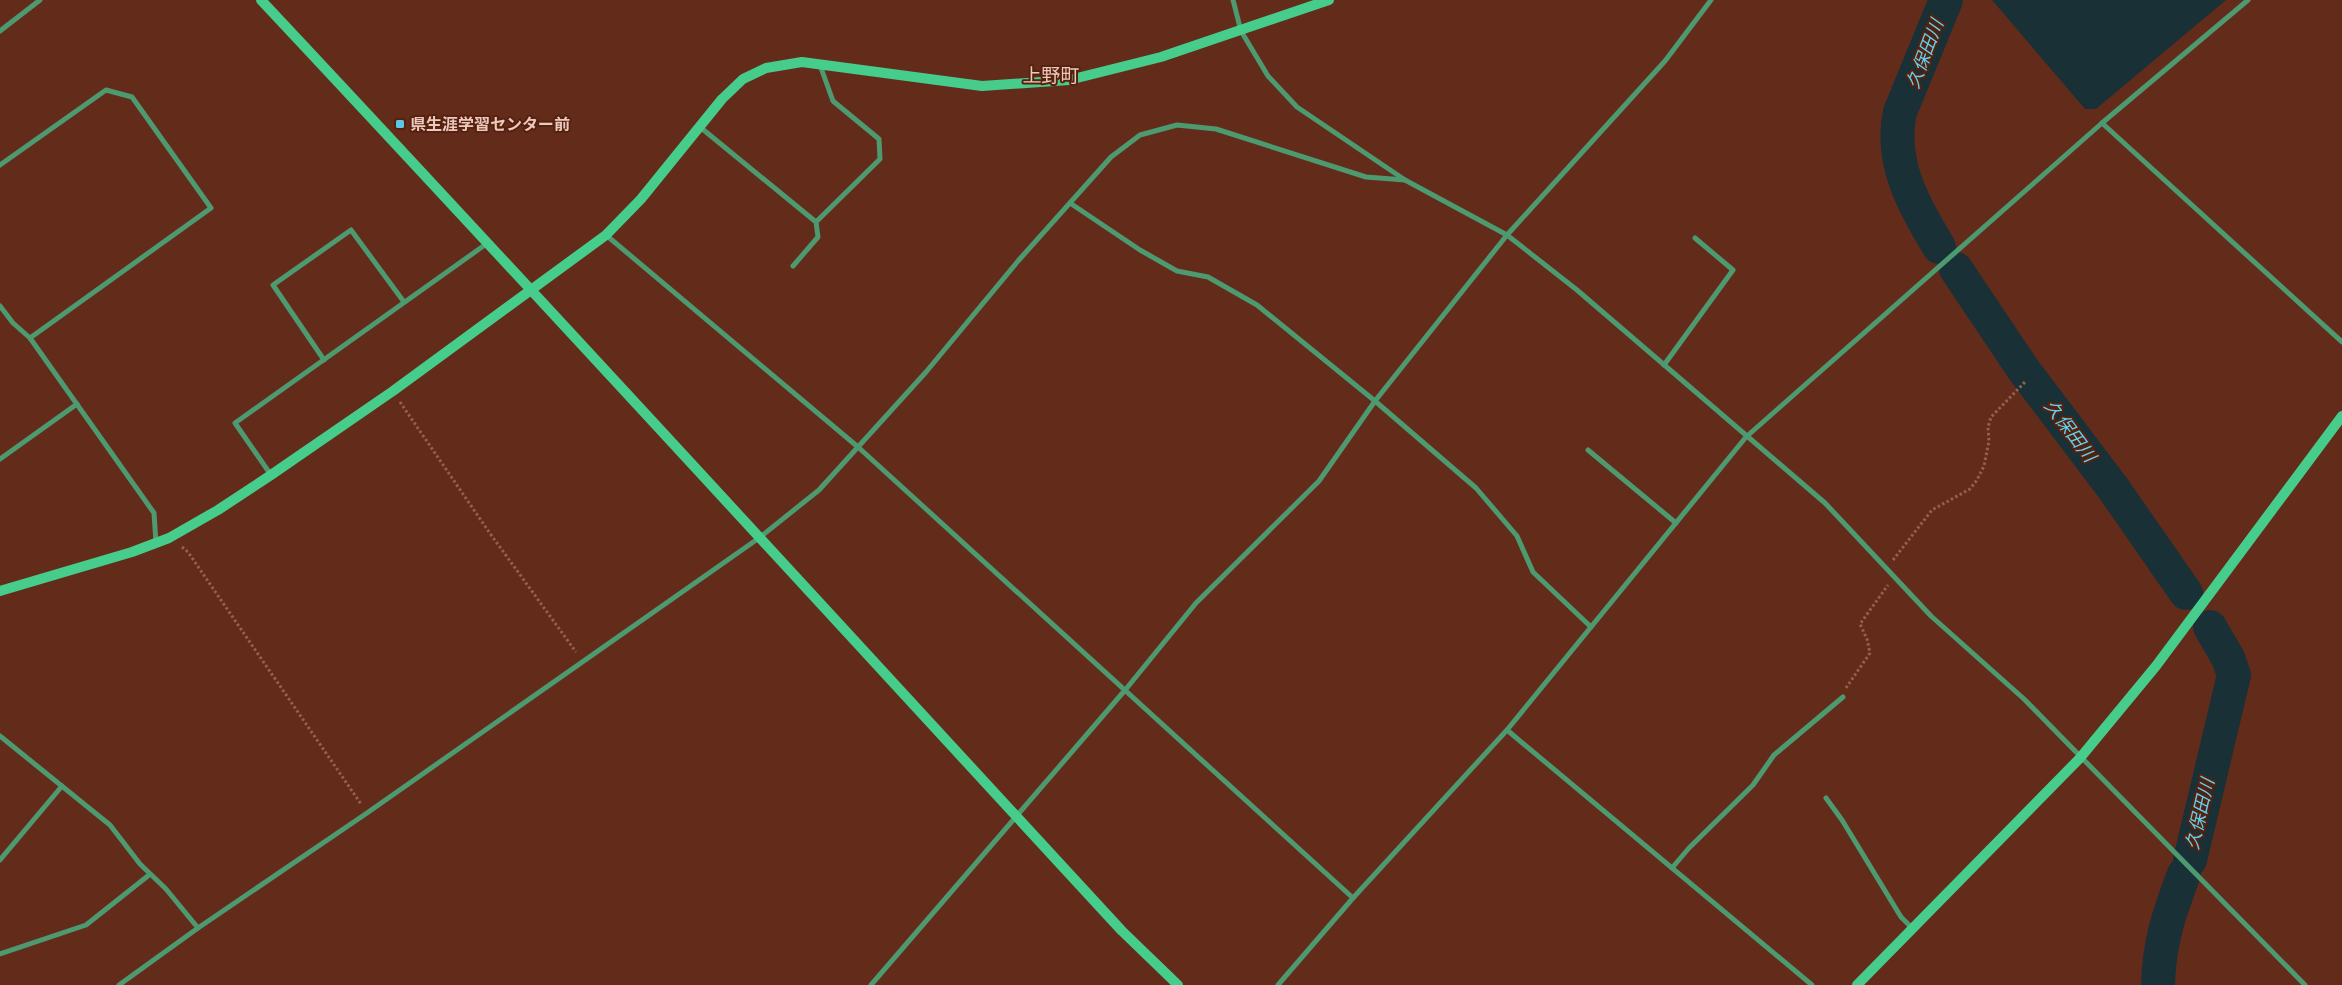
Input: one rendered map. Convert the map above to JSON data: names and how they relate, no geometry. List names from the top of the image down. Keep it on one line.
{"districts":["上野町"],"water":["久保田川"],"places":{"transit":["県生涯学習センター前"]}}
